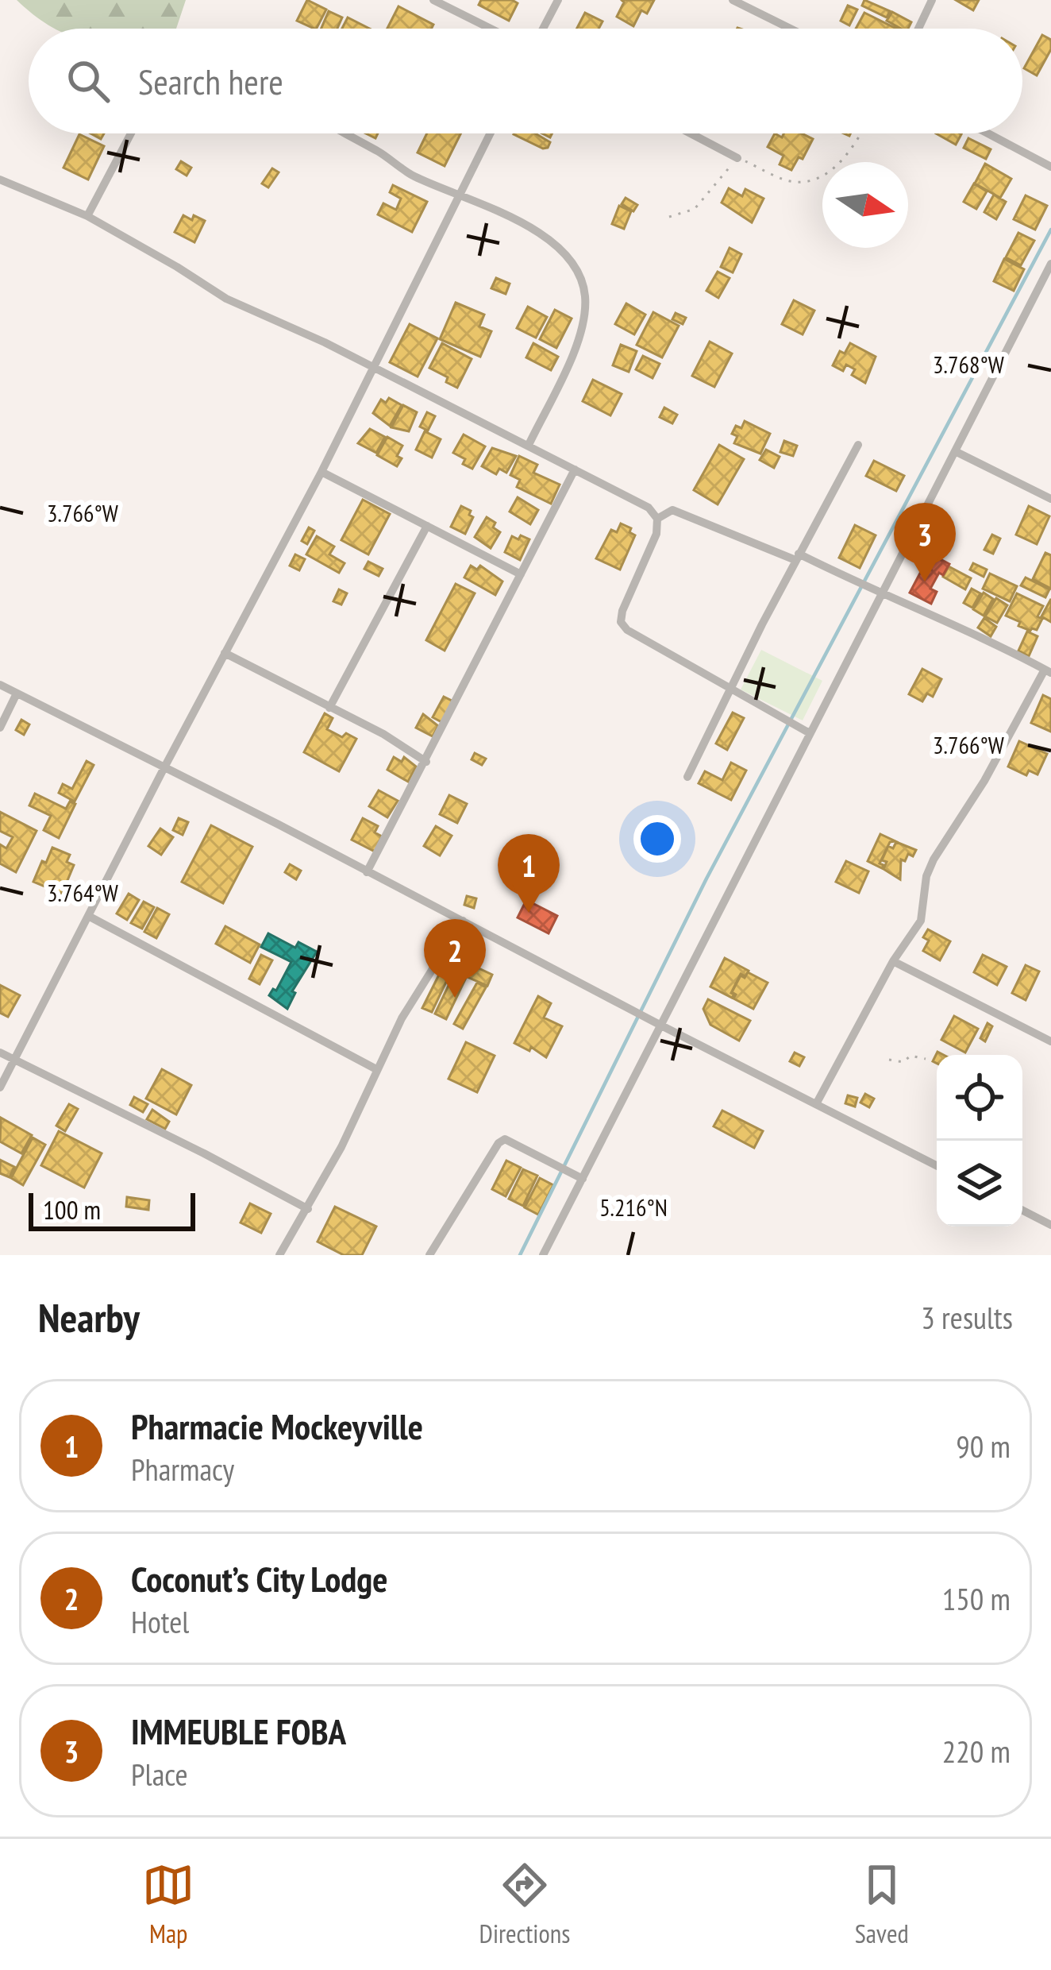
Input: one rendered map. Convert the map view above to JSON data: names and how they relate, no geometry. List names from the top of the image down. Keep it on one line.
{"scale_bar":"100 m","north":"right","page":{"search":"Search here","pins":["3","1","2"],"scale":"100 m","heading":["Nearby","3 results"],"list":[{"mark":"1","name":"Pharmacie Mockeyville","note":"Pharmacy","value":"90 m"},{"mark":"2","name":"Coconut’s City Lodge","note":"Hotel","value":"150 m"},{"mark":"3","name":"IMMEUBLE FOBA","note":"Place","value":"220 m"}],"nav":["Map","Directions","Saved"]},"coordinates":["3.768°W","3.766°W","3.764°W","5.216°N"]}
